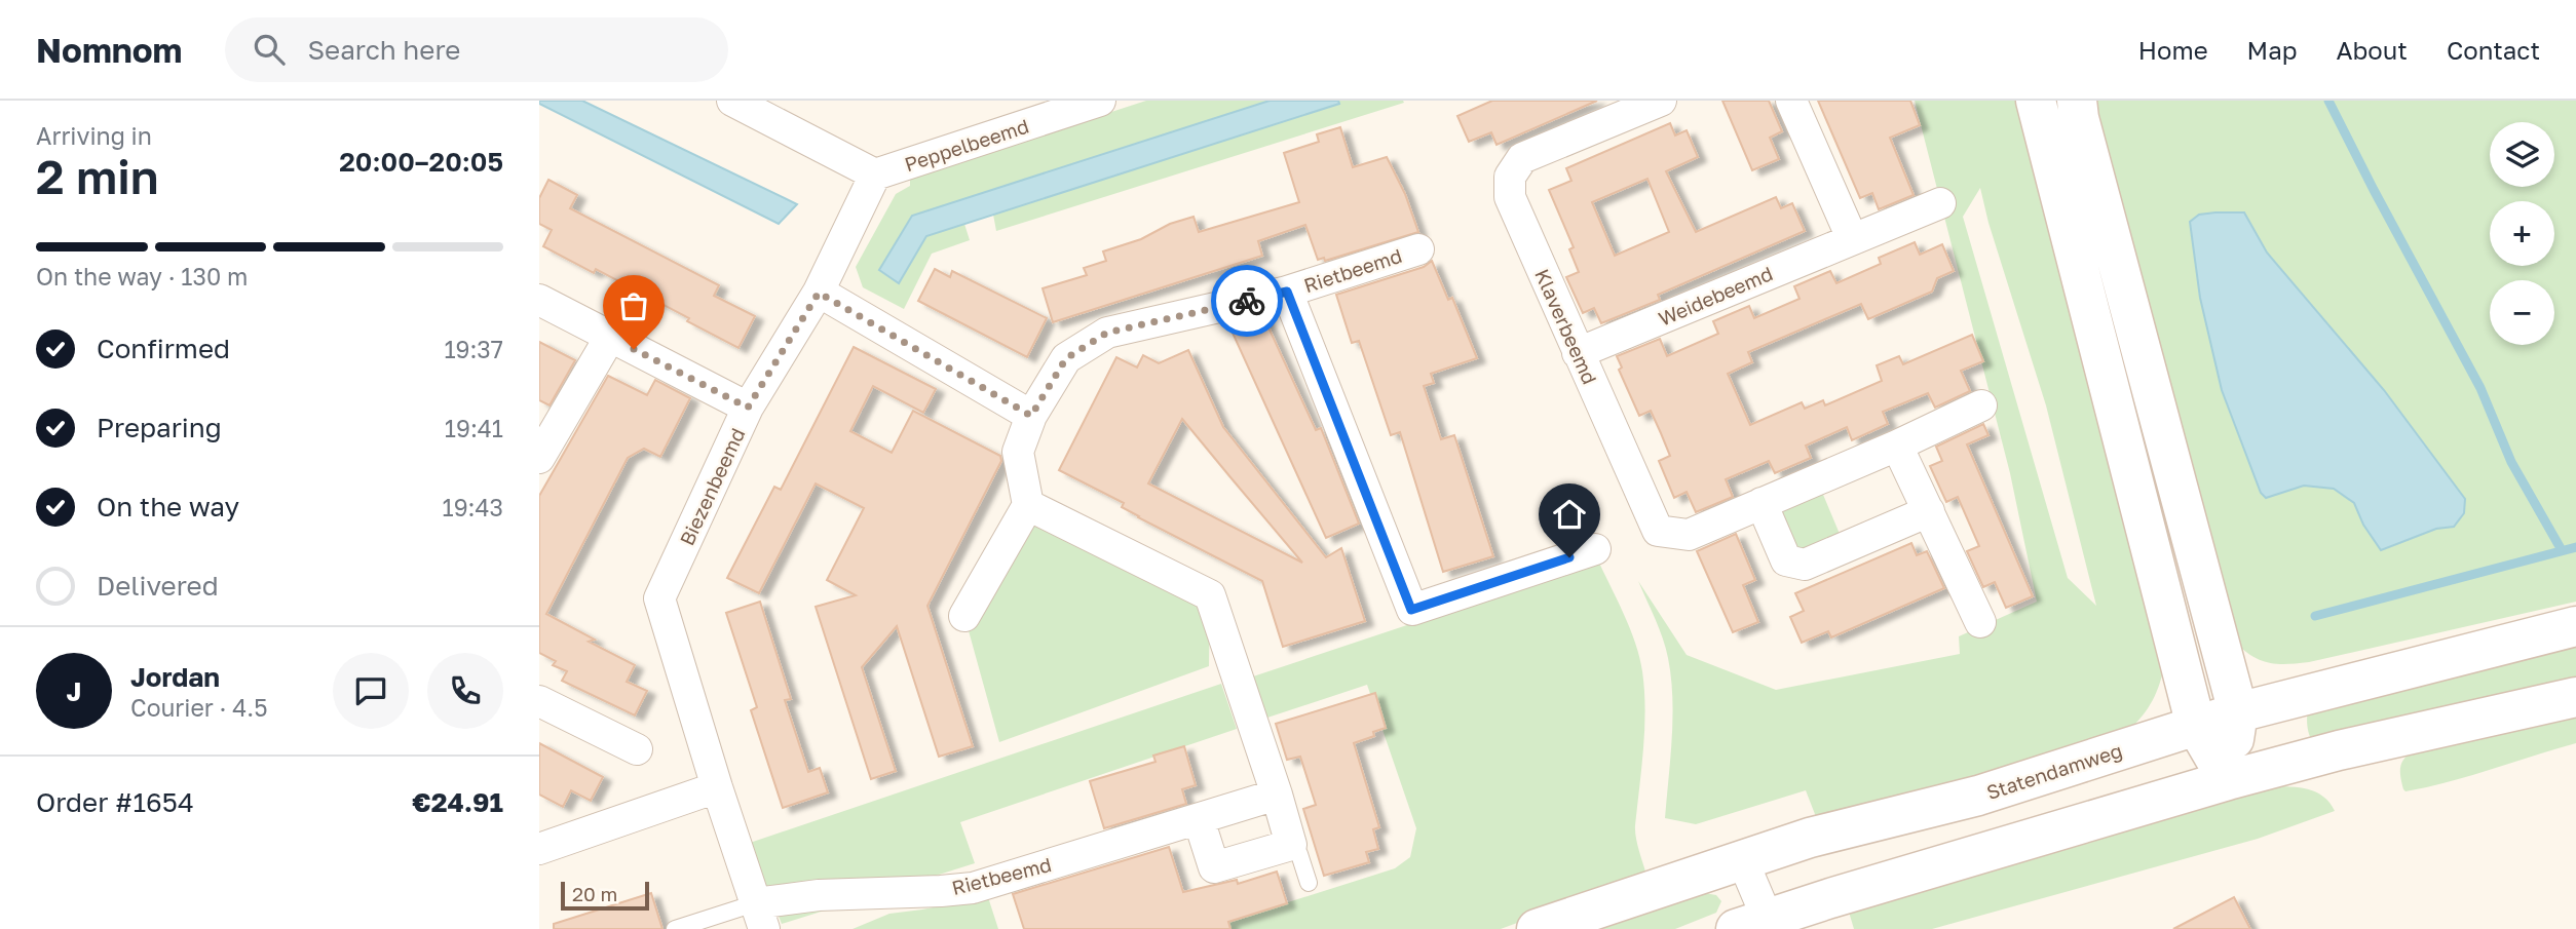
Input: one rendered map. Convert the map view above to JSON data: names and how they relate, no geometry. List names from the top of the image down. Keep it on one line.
{"streets":{"main road":["Statendamweg"],"street":["Peppelbeemd","Rietbeemd","Weidebeemd","Klaverbeemd","Biezenbeemd"]},"crossings":[["Peppelbeemd","Biezenbeemd"],["Rietbeemd","Biezenbeemd"],["Weidebeemd","Klaverbeemd"]],"scale_bar":"20 m","page":{"header":"Nomnom","search":"Search here","nav":["Home","Map","About","Contact"],"heading":["2 min","Arriving in","20:00–20:05"],"panel":["Jordan","Courier · 4.5","Order #1654","€24.91"],"map_buttons":["+","−"],"bar":"On the way · 130 m","list":[["Confirmed","19:37"],["Preparing","19:41"],["On the way","19:43"],"Delivered"],"round":"J","scale":"20 m"}}
